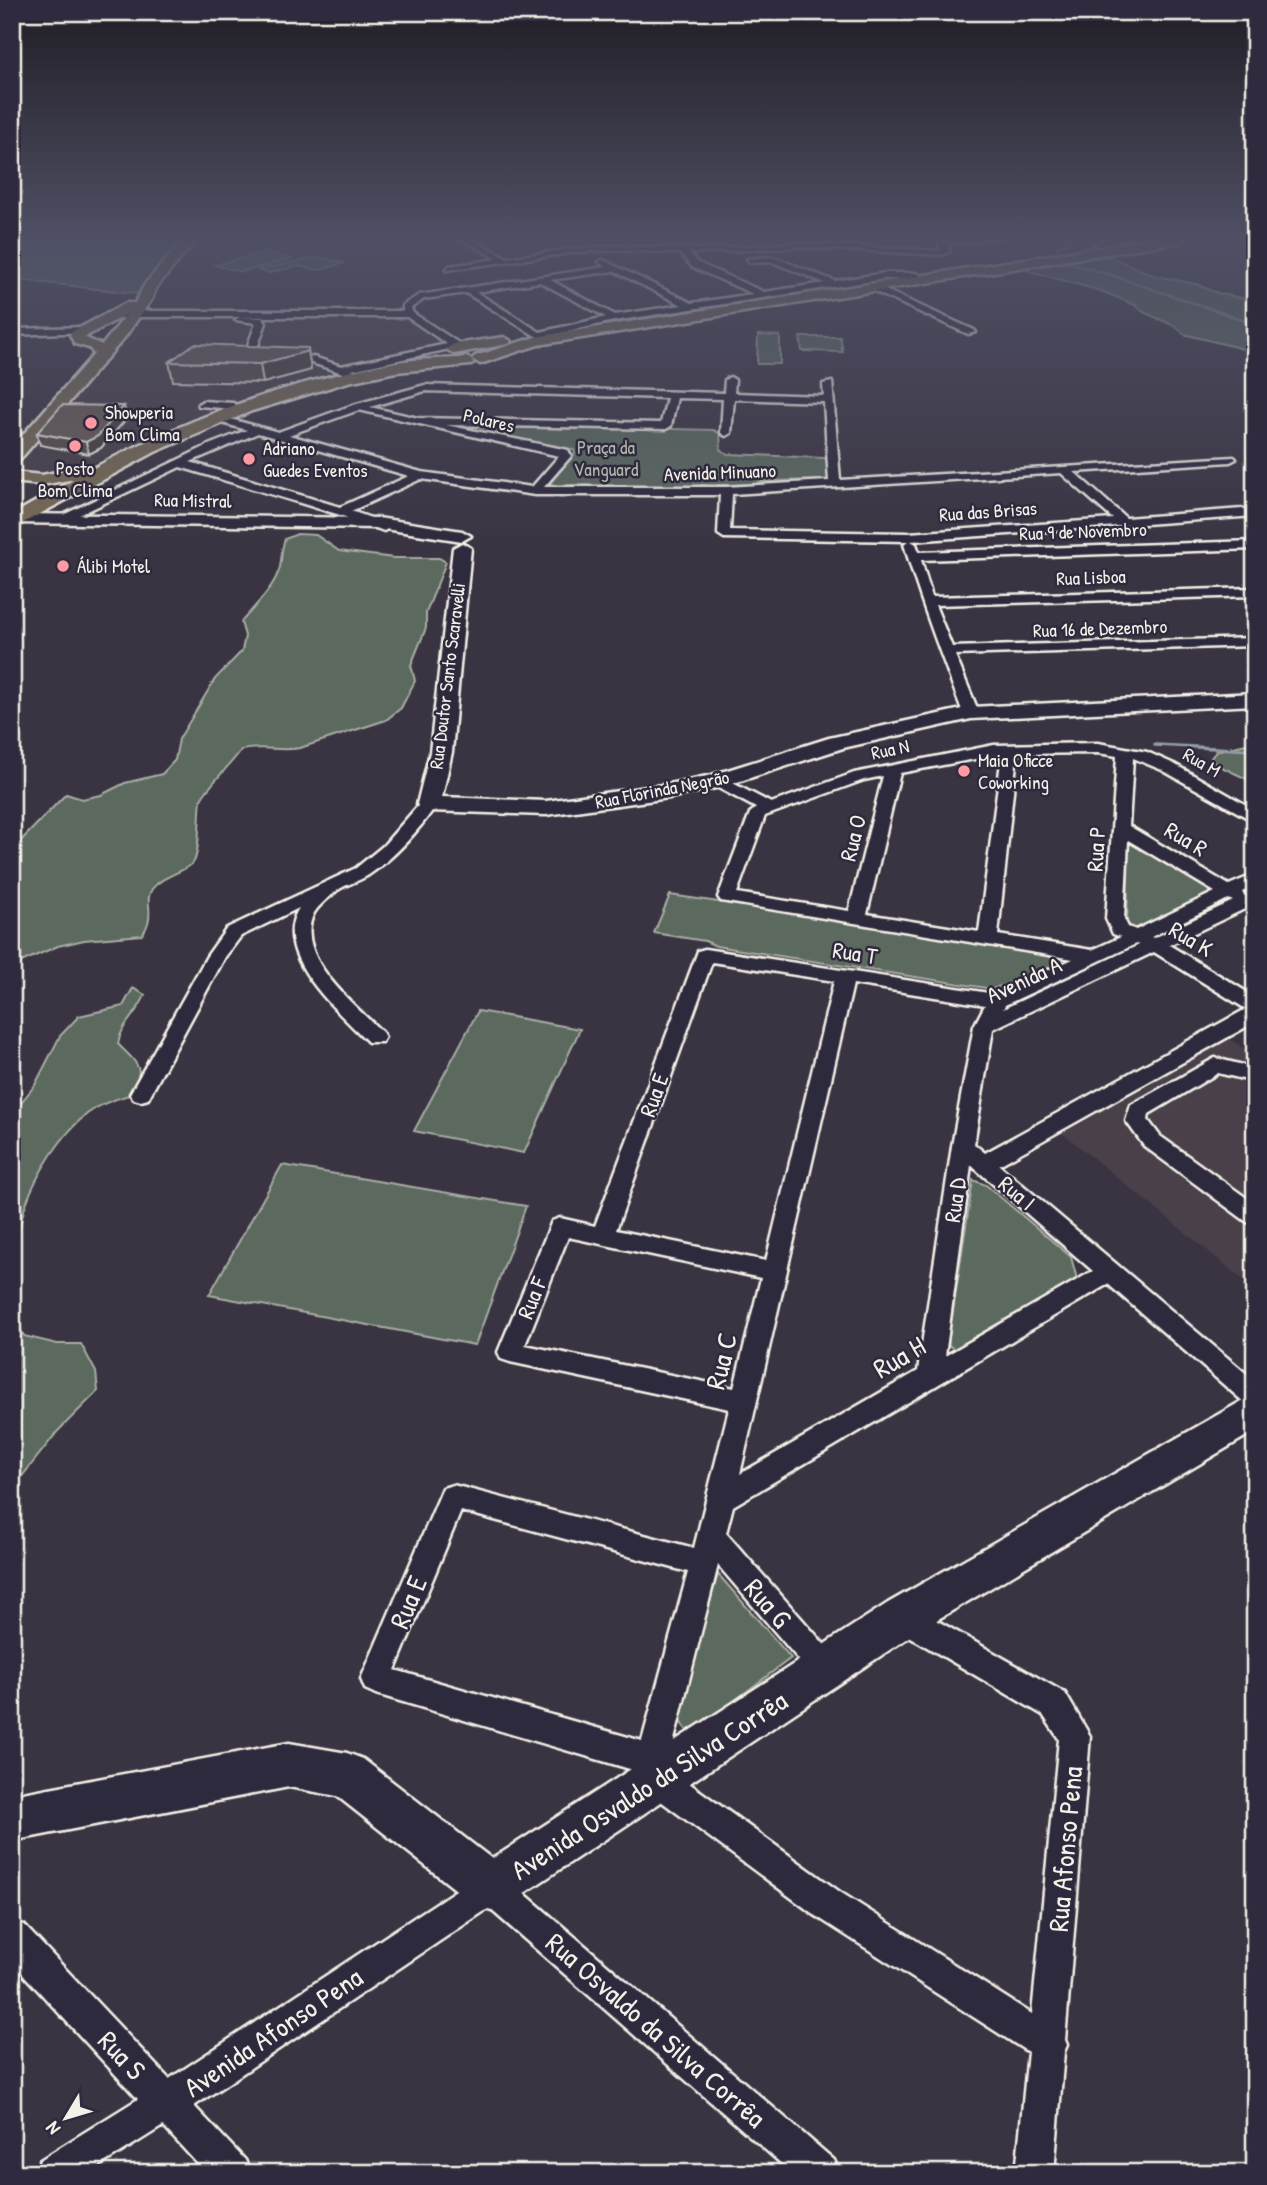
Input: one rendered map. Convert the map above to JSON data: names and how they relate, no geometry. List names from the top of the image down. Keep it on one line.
{"streets":{"street":["Polares","Avenida Minuano","Rua Mistral","Rua das Brisas","Rua 9 de Novembro","Rua Lisboa","Rua 16 de Dezembro","Rua Doutor Santo Scaravelli","Rua N","Rua M","Rua Florinda Negrão","Rua O","Rua R","Rua P","Rua K","Rua T","Avenida A","Rua E","Rua I","Rua D","Rua F","Rua H","Rua C","Rua G","Avenida Osvaldo da Silva Corrêa","Rua Afonso Pena","Rua Osvaldo da Silva Corrêa","Avenida Afonso Pena","Rua S"]},"crossings":[["Polares","Avenida Minuano"],["Avenida Minuano","Rua Mistral"],["Avenida Minuano","Rua das Brisas"],["Rua Mistral","Rua Doutor Santo Scaravelli"],["Rua Doutor Santo Scaravelli","Rua Florinda Negrão"],["Rua N","Rua M"],["Rua N","Rua O"],["Rua N","Rua P"],["Rua M","Rua P"],["Rua R","Rua P"],["Rua R","Avenida A"],["Rua P","Rua K"],["Rua P","Avenida A"],["Rua K","Avenida A"],["Rua T","Avenida A"],["Rua T","Rua E"],["Rua T","Rua C"],["Avenida A","Rua D"],["Rua E","Rua F"],["Rua E","Rua C"],["Rua E","Rua G"],["Rua E","Avenida Osvaldo da Silva Corrêa"],["Rua I","Rua H"],["Rua D","Rua H"],["Rua F","Rua C"],["Rua H","Rua C"],["Rua C","Rua G"],["Rua C","Avenida Osvaldo da Silva Corrêa"],["Rua G","Avenida Osvaldo da Silva Corrêa"],["Avenida Osvaldo da Silva Corrêa","Rua Afonso Pena"],["Avenida Osvaldo da Silva Corrêa","Rua Osvaldo da Silva Corrêa"],["Avenida Osvaldo da Silva Corrêa","Avenida Afonso Pena"],["Rua Osvaldo da Silva Corrêa","Avenida Afonso Pena"],["Avenida Afonso Pena","Rua S"]],"parks":["Praça da Vanguard"],"places":["Showperia Bom Clima","Posto Bom Clima","Adriano Guedes Eventos","Álibi Motel","Maia Oficce Coworking"],"north":"bottom left"}
